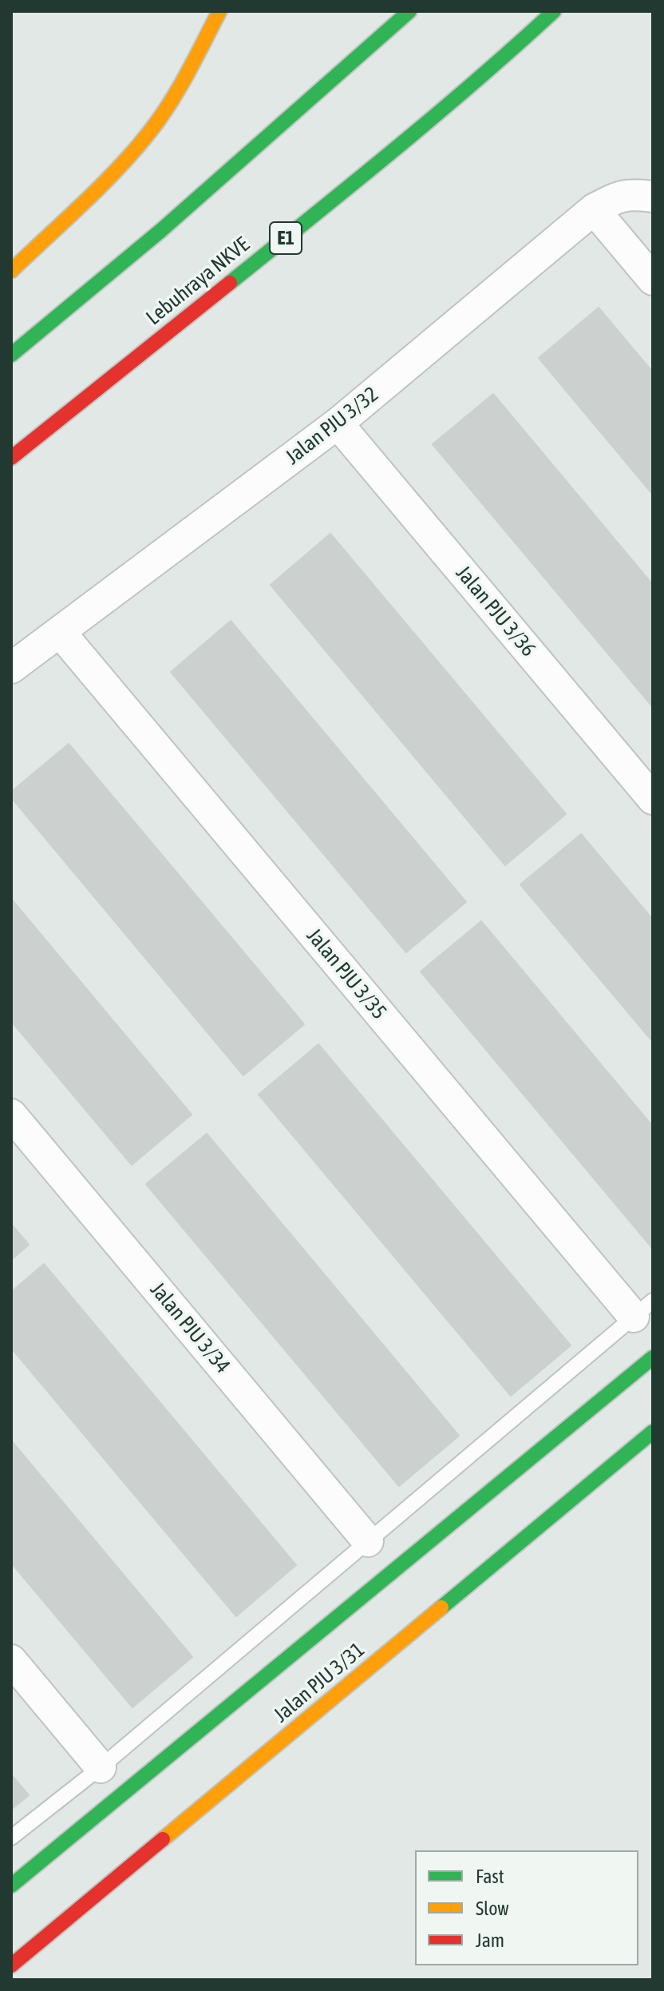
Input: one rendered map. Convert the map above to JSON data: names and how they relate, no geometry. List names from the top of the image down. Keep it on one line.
{"streets":{"main road":["E1","Lebuhraya NKVE","Jalan PJU 3/31"],"street":["Jalan PJU 3/32","Jalan PJU 3/36","Jalan PJU 3/35","Jalan PJU 3/34"]},"crossings":[["Jalan PJU 3/32","Jalan PJU 3/36"],["Jalan PJU 3/32","Jalan PJU 3/35"]],"legend":["Fast","Slow","Jam"]}
